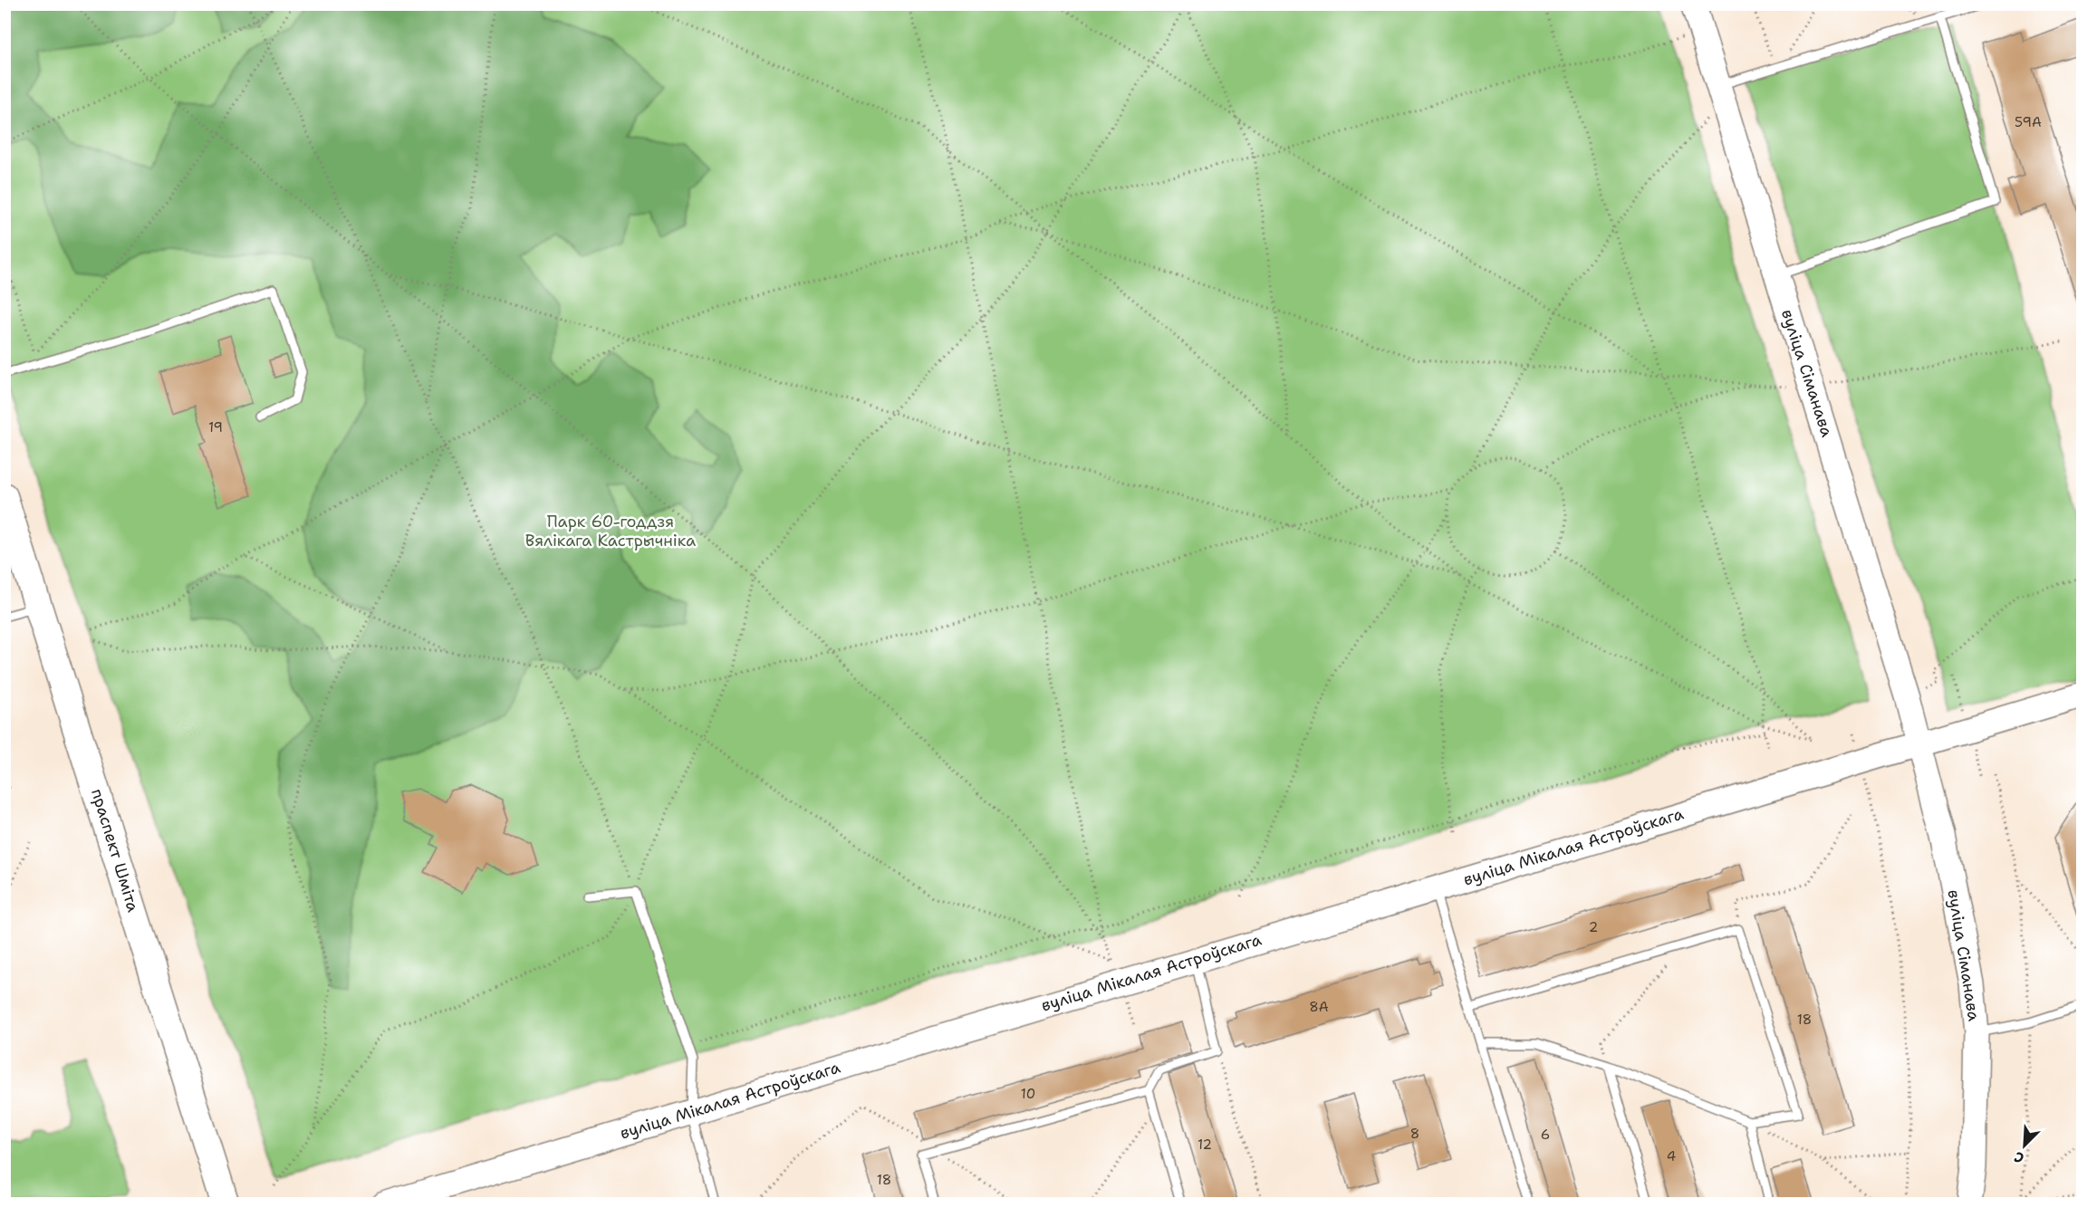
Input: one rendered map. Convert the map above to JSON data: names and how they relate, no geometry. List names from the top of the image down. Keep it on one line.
{"streets":{"main road":["вуліца Сіманава","вуліца Мікалая Астроўскага","праспект Шміта"]},"crossings":[["вуліца Сіманава","вуліца Мікалая Астроўскага"]],"parks":["Парк 60-годдзя Вялікага Кастрычніка"],"house_numbers":["59А","19","2","8А","18","10","8","6","12","4","18"],"north":"bottom left"}
